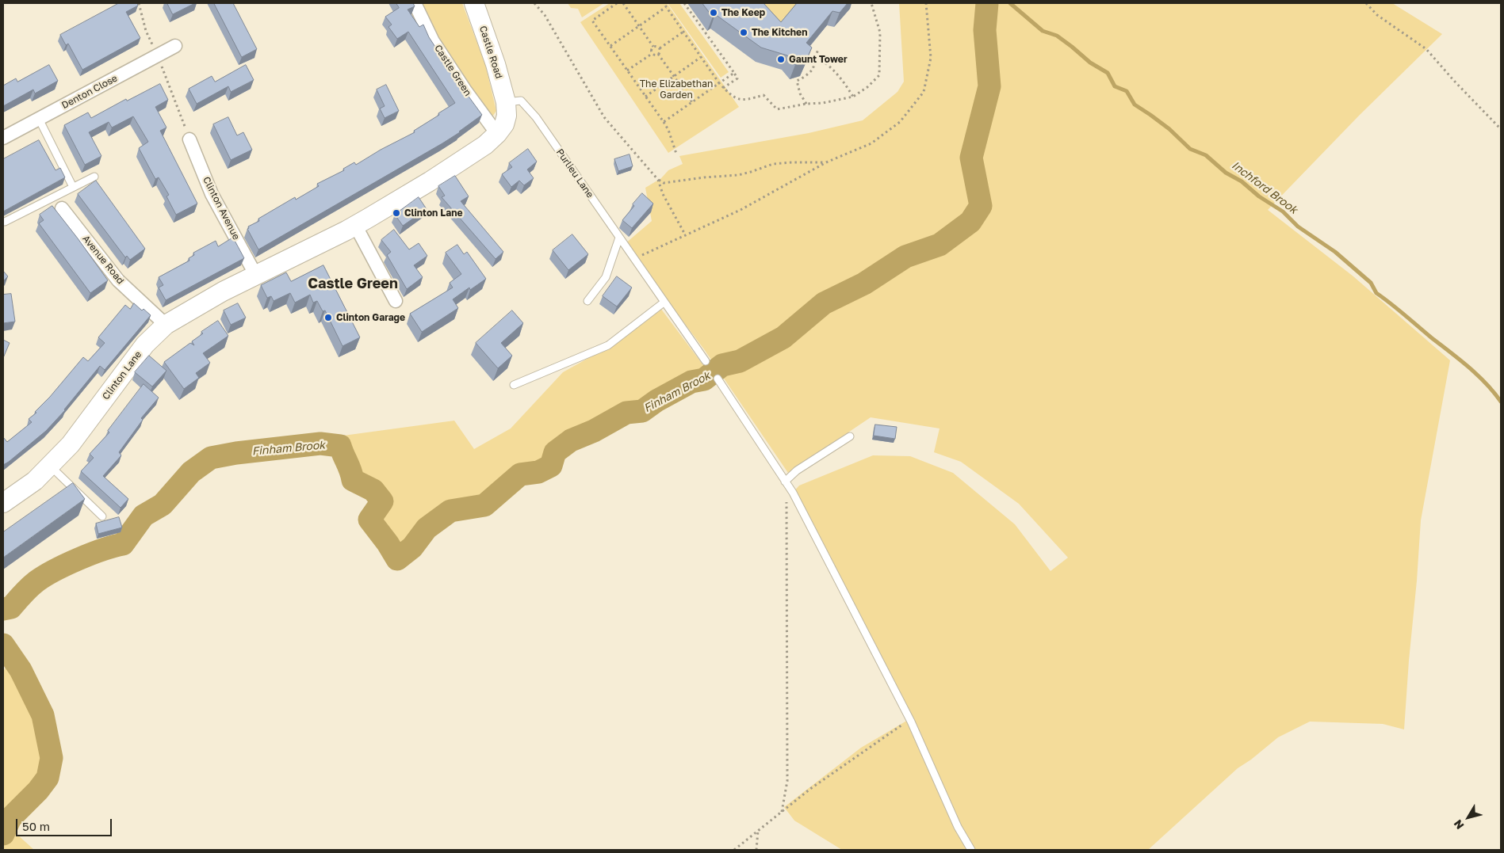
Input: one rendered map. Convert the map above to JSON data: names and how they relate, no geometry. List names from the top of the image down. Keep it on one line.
{"streets":{"main road":["Castle Road","Clinton Lane"],"street":["Castle Green","Denton Close","Clinton Avenue","Avenue Road"],"lane":["Purlieu Lane"]},"crossings":[["Castle Road","Purlieu Lane"],["Castle Road","Clinton Lane"],["Castle Green","Clinton Lane"],["Purlieu Lane","Clinton Lane"],["Clinton Avenue","Clinton Lane"],["Avenue Road","Clinton Lane"]],"districts":["Castle Green"],"water":["Inchford Brook","Finham Brook"],"parks":["The Elizabethan Garden"],"places":["The Keep","The Kitchen","Gaunt Tower","Clinton Lane","Clinton Garage"],"scale_bar":"50 m","north":"bottom left"}
